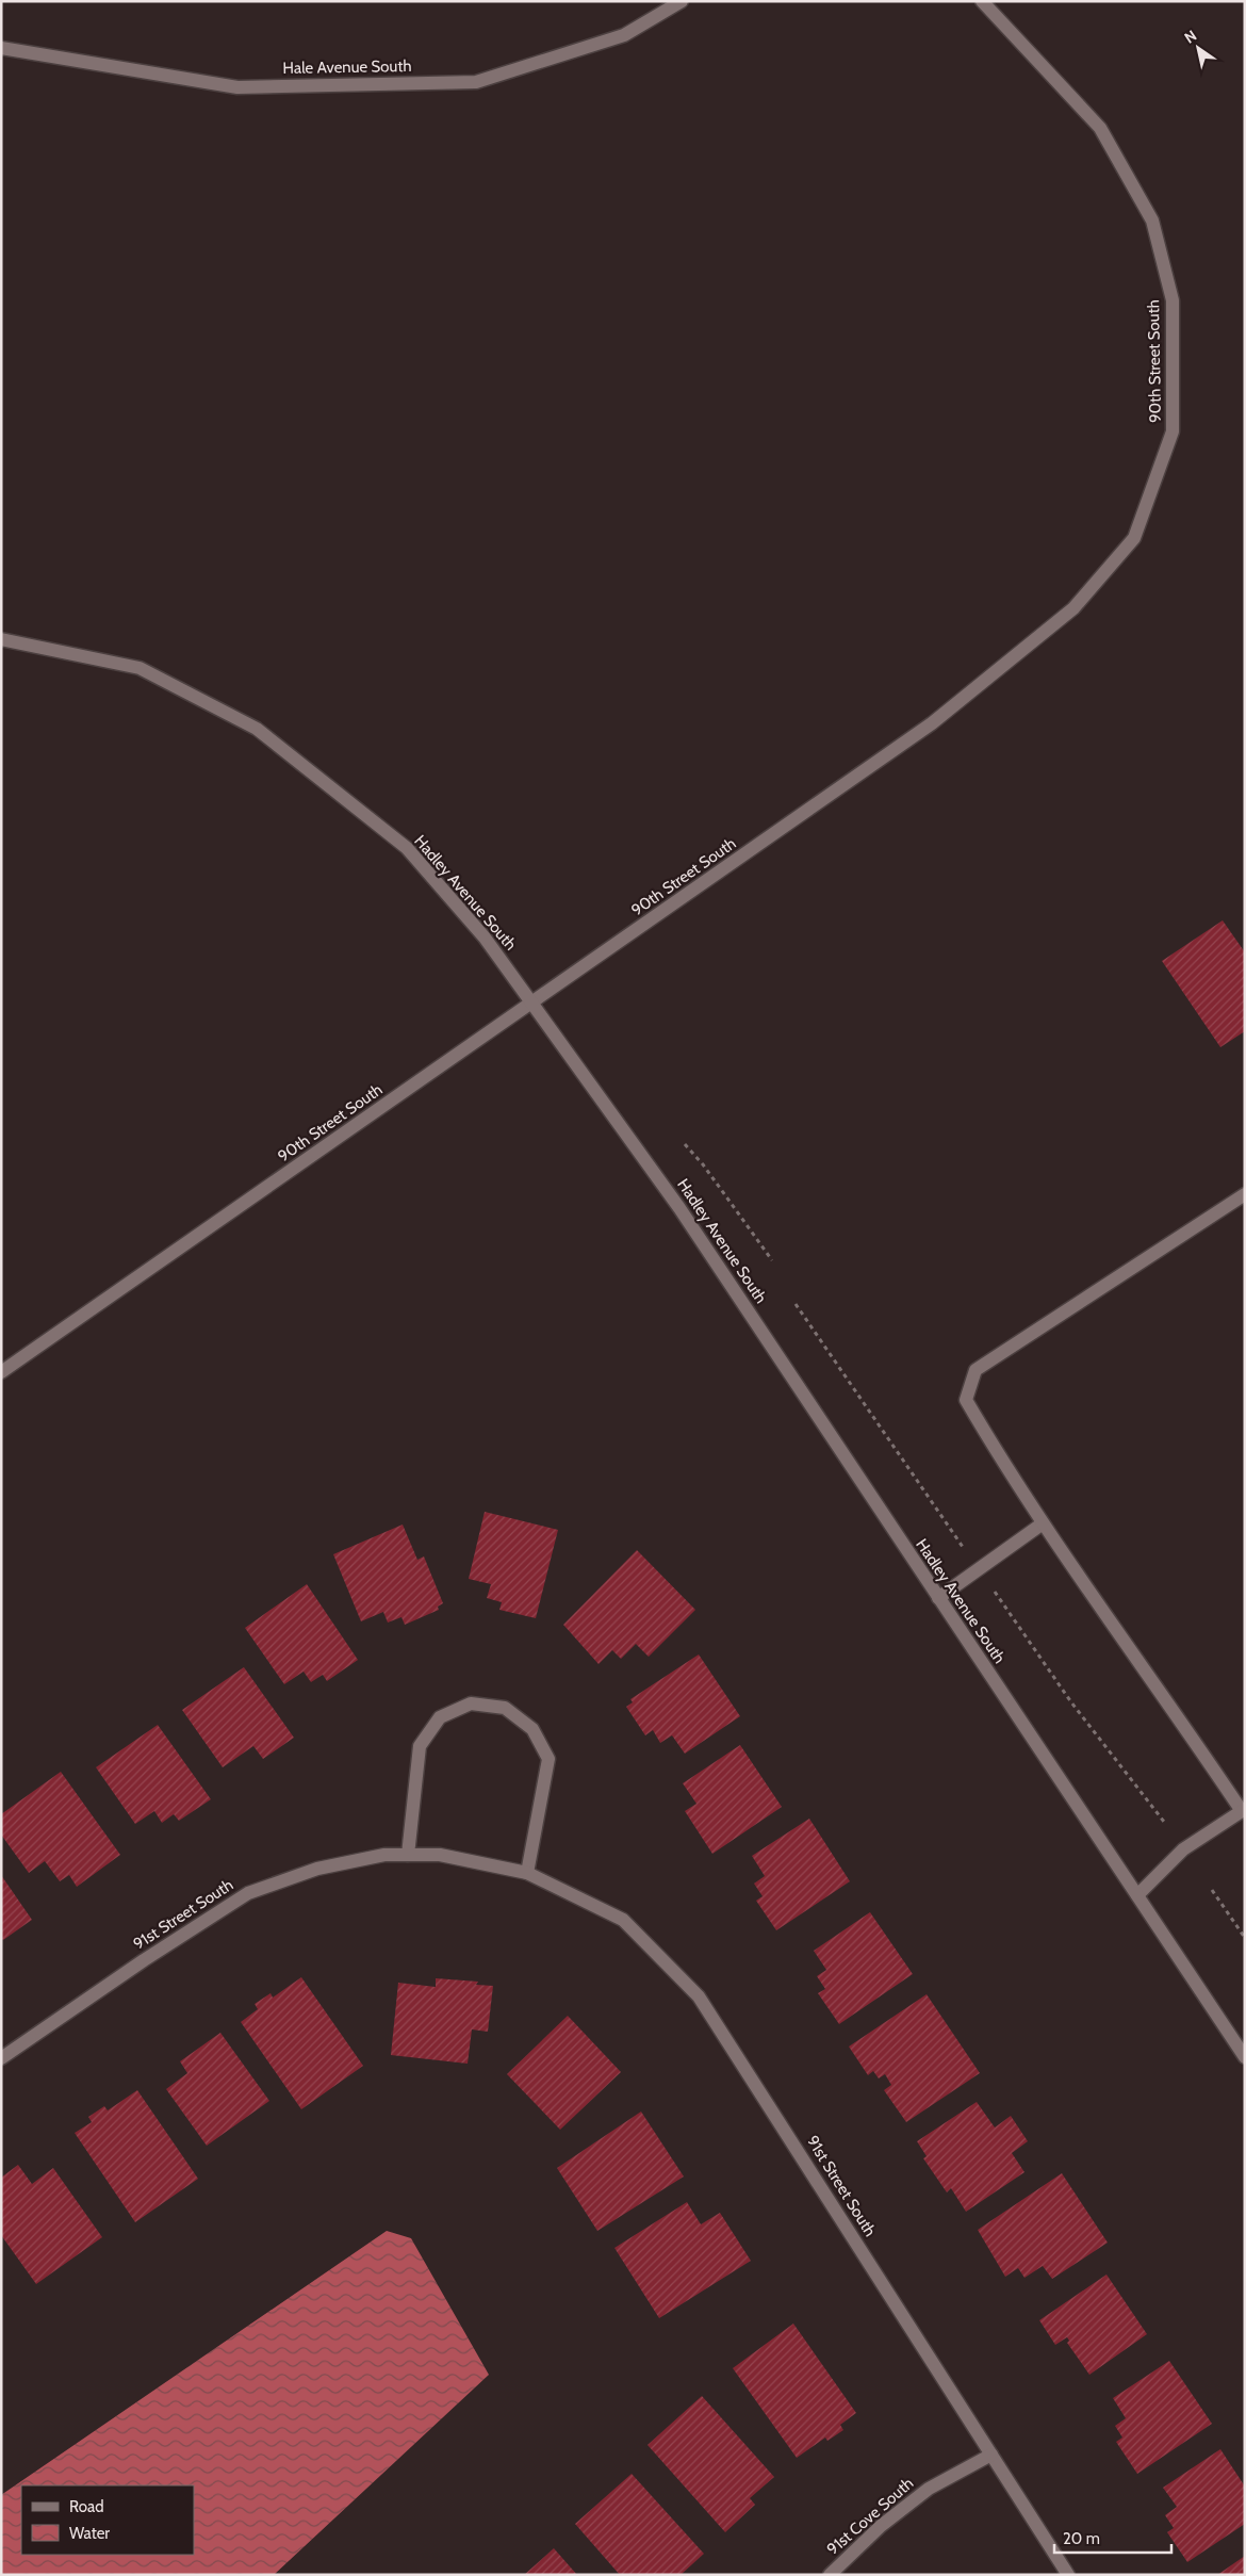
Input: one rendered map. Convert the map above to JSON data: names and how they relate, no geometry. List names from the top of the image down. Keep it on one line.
{"streets":{"street":["Hale Avenue South","90th Street South","Hadley Avenue South","91st Street South","91st Cove South"]},"crossings":[["90th Street South","Hadley Avenue South"],["91st Street South","91st Cove South"]],"legend":["Road","Water"],"scale_bar":"20 m","north":"top left"}
